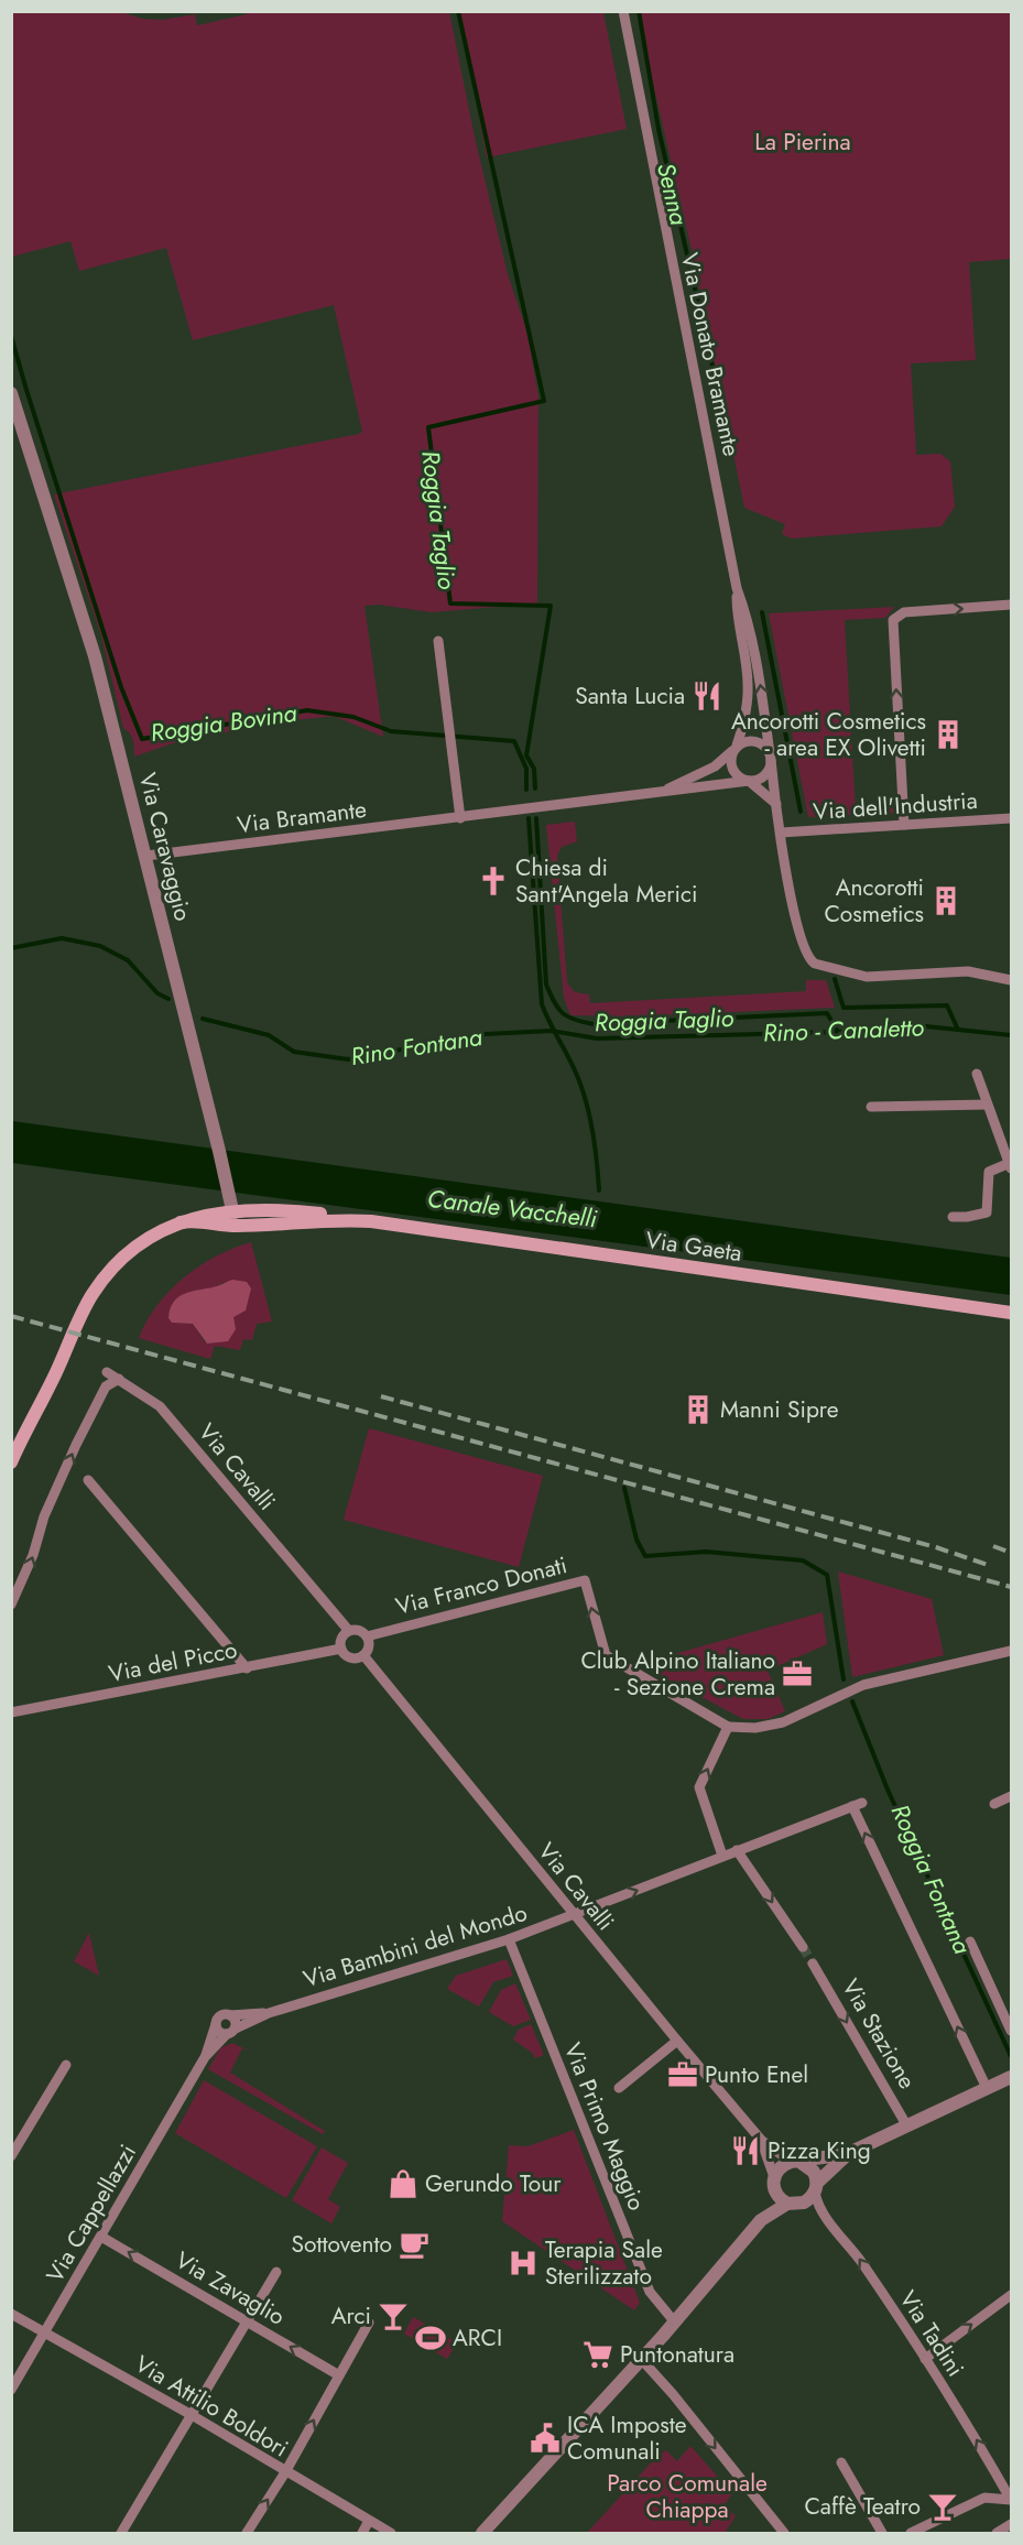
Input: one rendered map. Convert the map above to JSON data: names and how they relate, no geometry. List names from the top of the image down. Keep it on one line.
{"streets":{"main road":["Via Gaeta"],"street":["Via Donato Bramante","Via dell'Industria","Via Bramante","Via Caravaggio","Via Cavalli","Via Franco Donati","Via del Picco","Via Bambini del Mondo","Via Stazione","Via Primo Maggio","Via Cappellazzi","Via Zavaglio","Via Tadini","Via Attilio Boldori"]},"crossings":[["Via Donato Bramante","Via dell'Industria"],["Via Donato Bramante","Via Bramante"],["Via Bramante","Via Caravaggio"],["Via Caravaggio","Via Gaeta"],["Via Cavalli","Via Franco Donati"],["Via Cavalli","Via del Picco"],["Via Cavalli","Via Bambini del Mondo"],["Via Cavalli","Via Stazione"],["Via Cavalli","Via Tadini"],["Via Franco Donati","Via del Picco"],["Via Bambini del Mondo","Via Primo Maggio"],["Via Bambini del Mondo","Via Cappellazzi"],["Via Stazione","Via Tadini"],["Via Cappellazzi","Via Zavaglio"],["Via Cappellazzi","Via Attilio Boldori"]],"one_way":["Via Franco Donati","Via Stazione","Via Zavaglio","Via Tadini"],"water":["Senna","Roggia Taglio","Roggia Bovina","Rino - Canaletto","Rino Fontana","Canale Vacchelli","Roggia Fontana"],"parks":["La Pierina","Parco Comunale Chiappa"],"places":{"restaurant":["Santa Lucia","Pizza King"],"building":["Ancorotti Cosmetics - area EX Olivetti","Ancorotti Cosmetics","Manni Sipre"],"church":["Chiesa di Sant'Angela Merici"],"office":["Club Alpino Italiano - Sezione Crema","Punto Enel"],"shop":["Gerundo Tour"],"cafe":["Sottovento"],"hospital":["Terapia Sale Sterilizzato"],"bar":["Arci","Caffè Teatro"],"sports":["ARCI"],"supermarket":["Puntonatura"],"public building":["ICA Imposte Comunali"]}}
